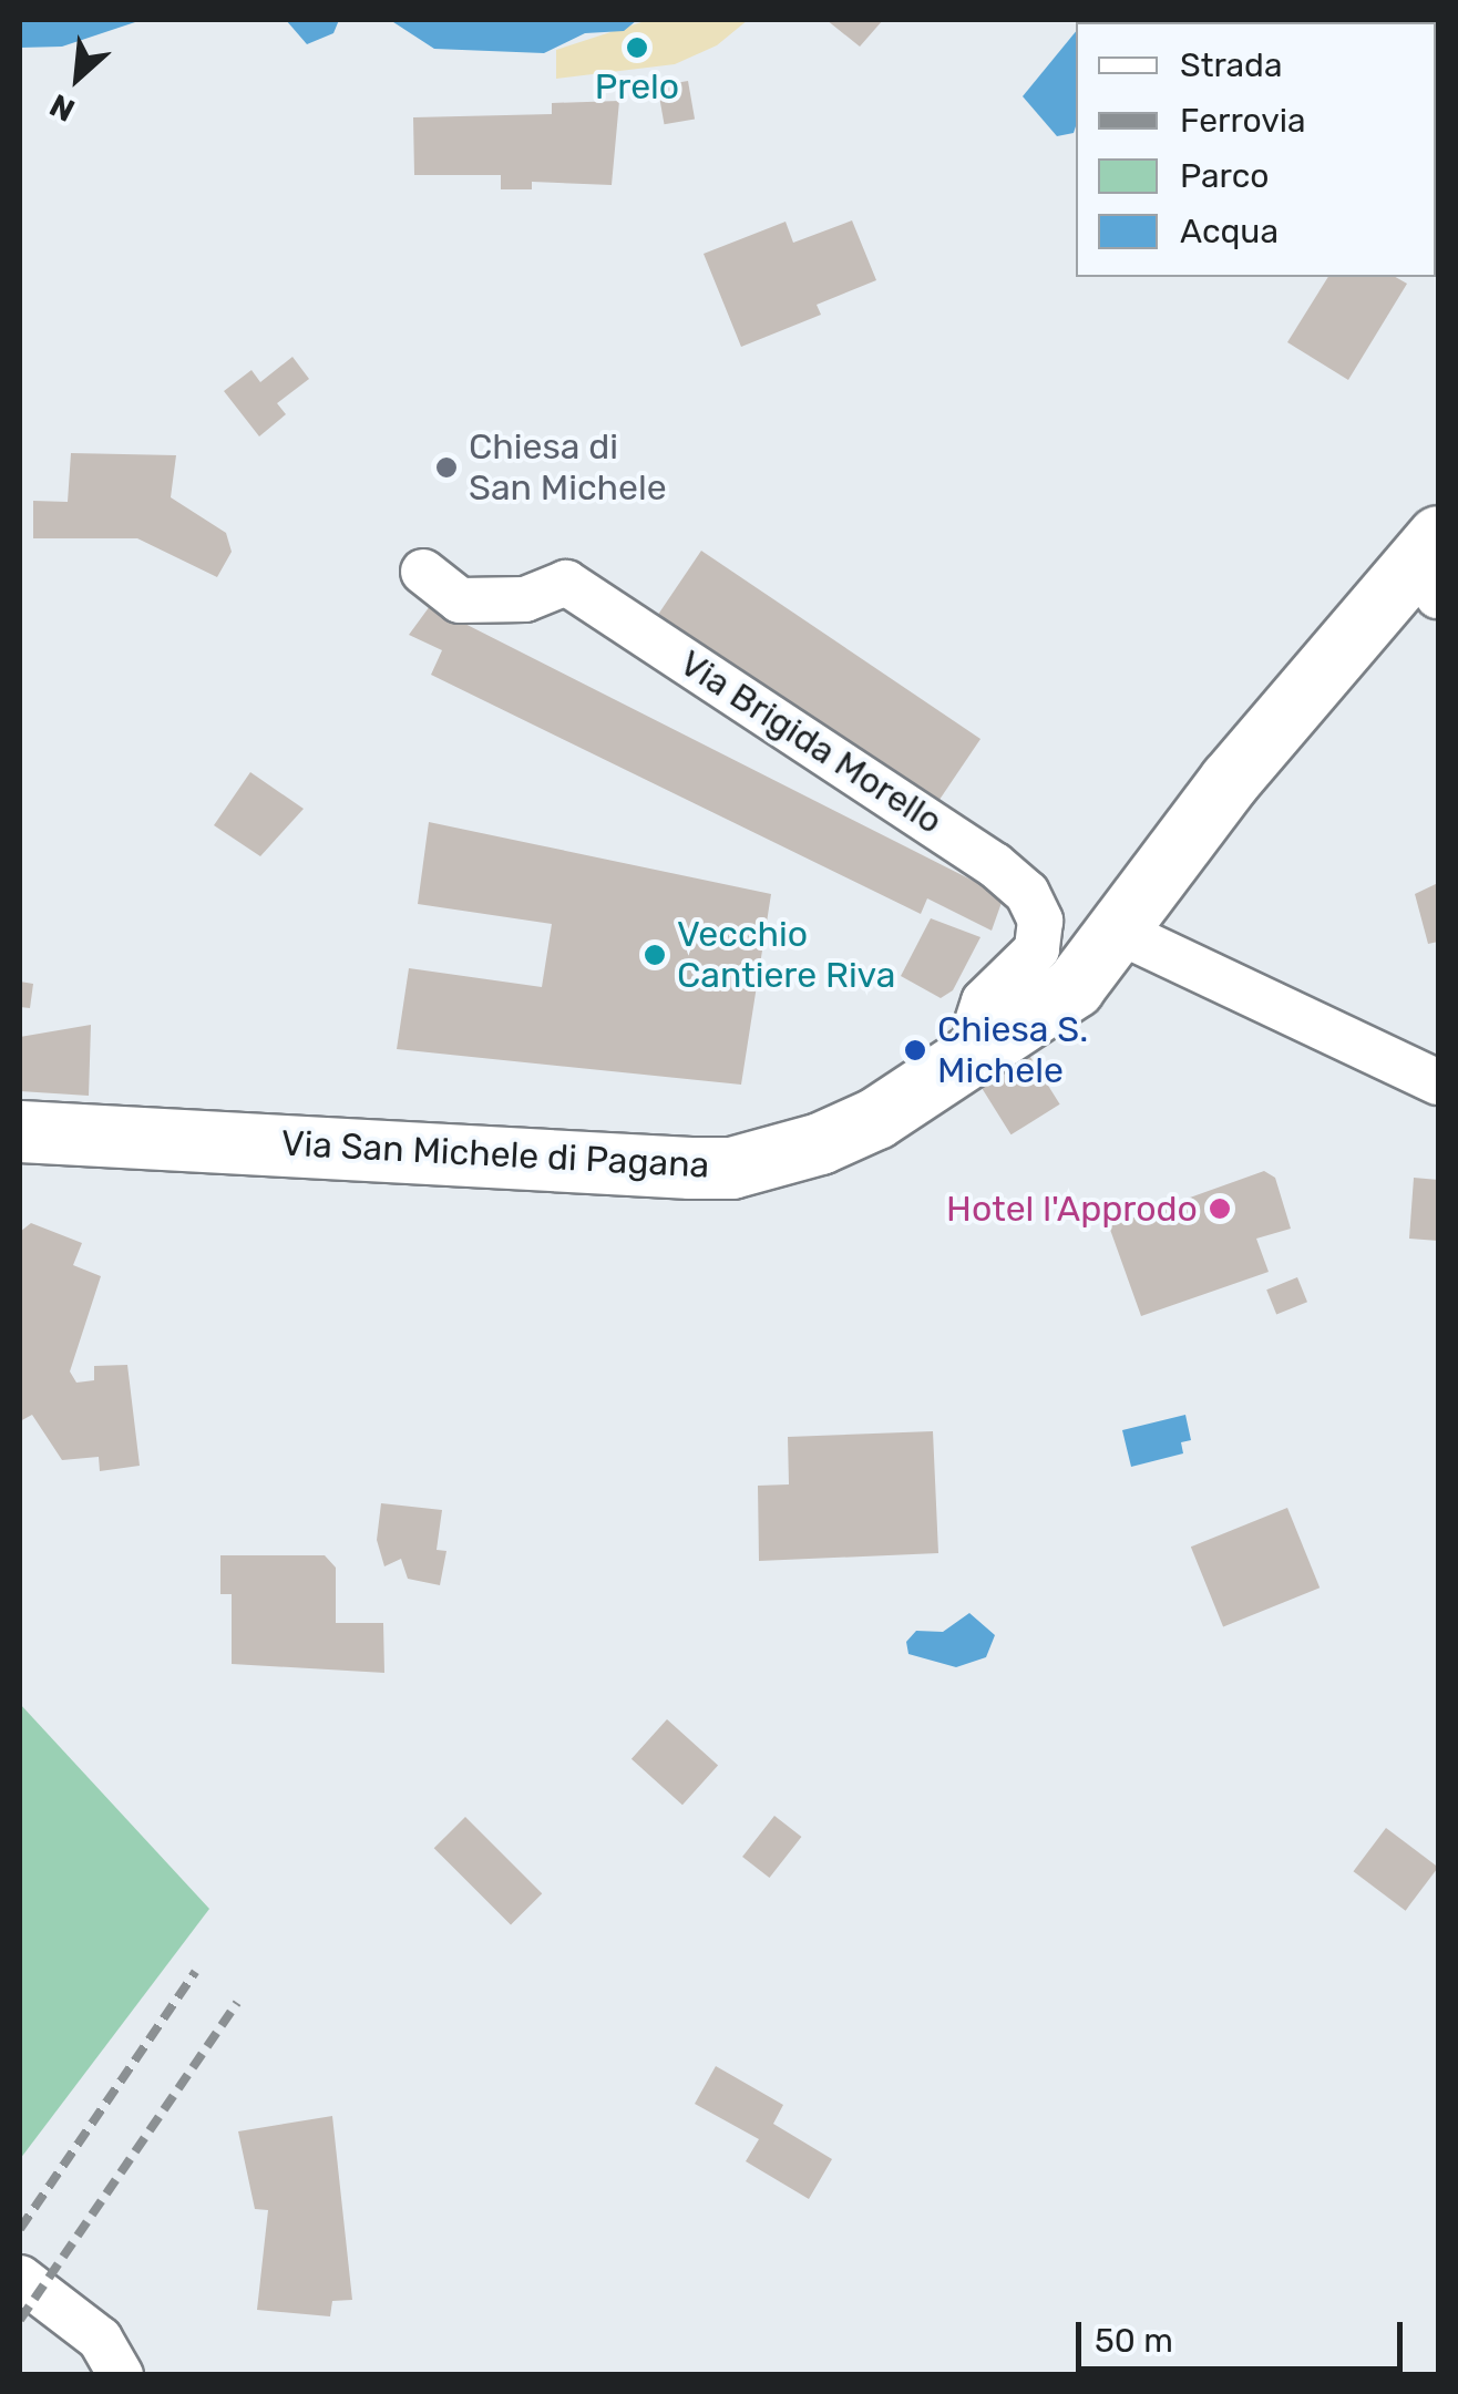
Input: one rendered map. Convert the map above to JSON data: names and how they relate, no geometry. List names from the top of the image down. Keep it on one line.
{"streets":{"main road":["Via San Michele di Pagana"],"street":["Via Brigida Morello"]},"crossings":[["Via Brigida Morello","Via San Michele di Pagana"]],"places":["Prelo","Chiesa di San Michele","Vecchio Cantiere Riva","Chiesa S. Michele","Hotel l'Approdo"],"legend":["Strada","Ferrovia","Parco","Acqua"],"scale_bar":"50 m","north":"bottom left"}
